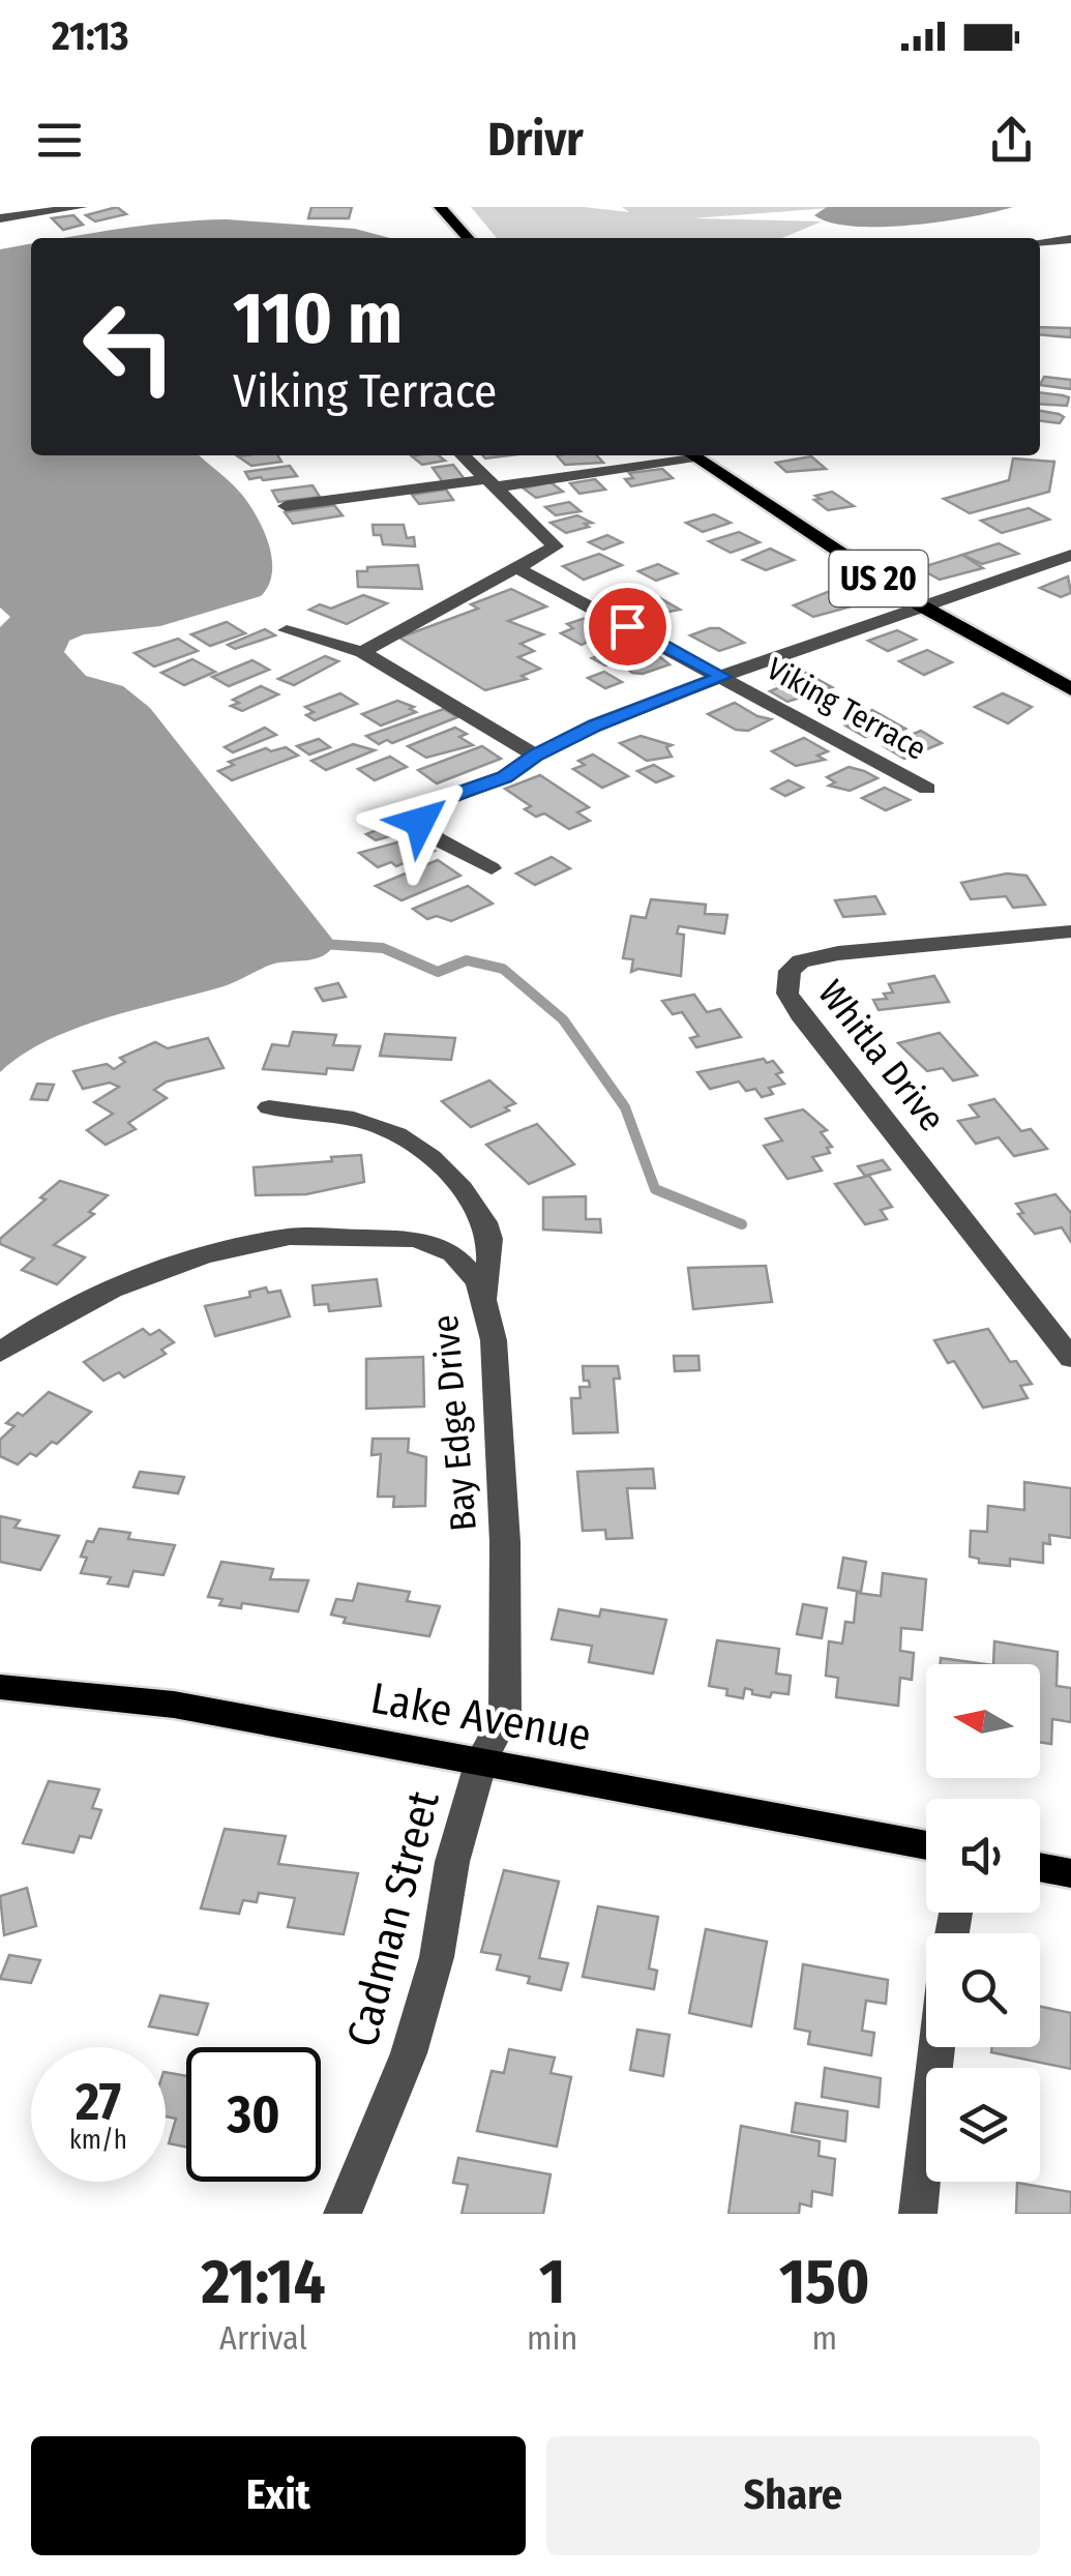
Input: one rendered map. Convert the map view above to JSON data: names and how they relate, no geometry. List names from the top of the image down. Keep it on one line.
{"streets":{"main road":["US 20","Lake Avenue"],"street":["Viking Terrace","Whitla Drive","Bay Edge Drive","Cadman Street"]},"crossings":[["Bay Edge Drive","Lake Avenue"],["Bay Edge Drive","Cadman Street"],["Lake Avenue","Cadman Street"]],"north":"left","page":{"status":"21:13","header":"Drivr","turn":["110 m","Viking Terrace"],"speed":"27 km/h","limit":"30","eta":["21:14","Arrival","1","min","150","m"],"buttons":["Exit","Share"]}}
